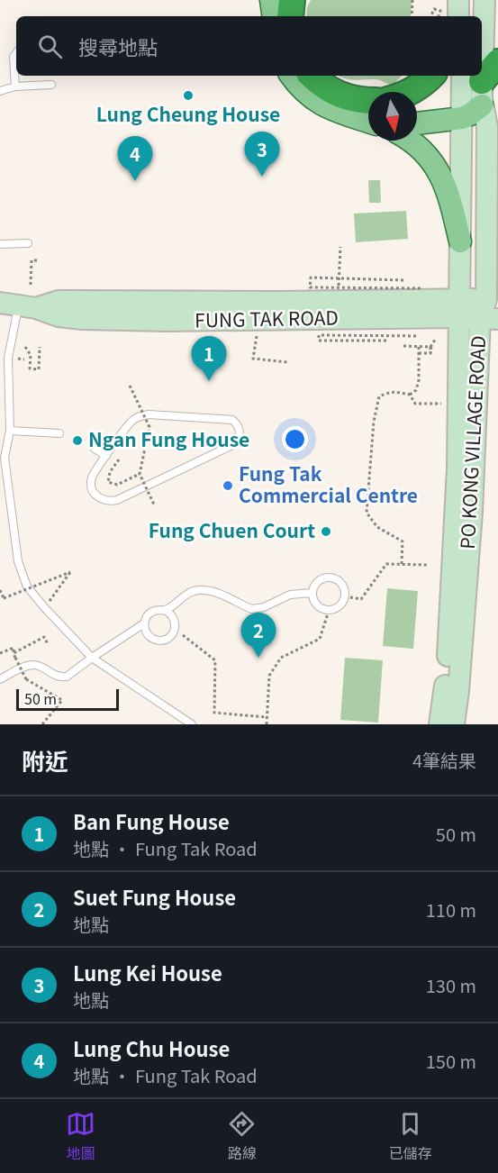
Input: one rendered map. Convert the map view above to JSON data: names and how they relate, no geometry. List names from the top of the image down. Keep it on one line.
{"streets":{"main road":["FUNG TAK ROAD","PO KONG VILLAGE ROAD"]},"crossings":[["FUNG TAK ROAD","PO KONG VILLAGE ROAD"]],"places":["Lung Cheung House","Ngan Fung House","Fung Tak Commercial Centre","Fung Chuen Court"],"scale_bar":"50 m","north":"bottom","page":{"search":"搜尋地點","pins":["3","4","1","2"],"scale":"50 m","heading":["附近","4筆結果"],"list":[{"mark":"1","name":"Ban Fung House","note":"地點 · Fung Tak Road","value":"50 m"},{"mark":"2","name":"Suet Fung House","note":"地點","value":"110 m"},{"mark":"3","name":"Lung Kei House","note":"地點","value":"130 m"},{"mark":"4","name":"Lung Chu House","note":"地點 · Fung Tak Road","value":"150 m"}],"nav":["地圖","路線","已儲存"]}}
